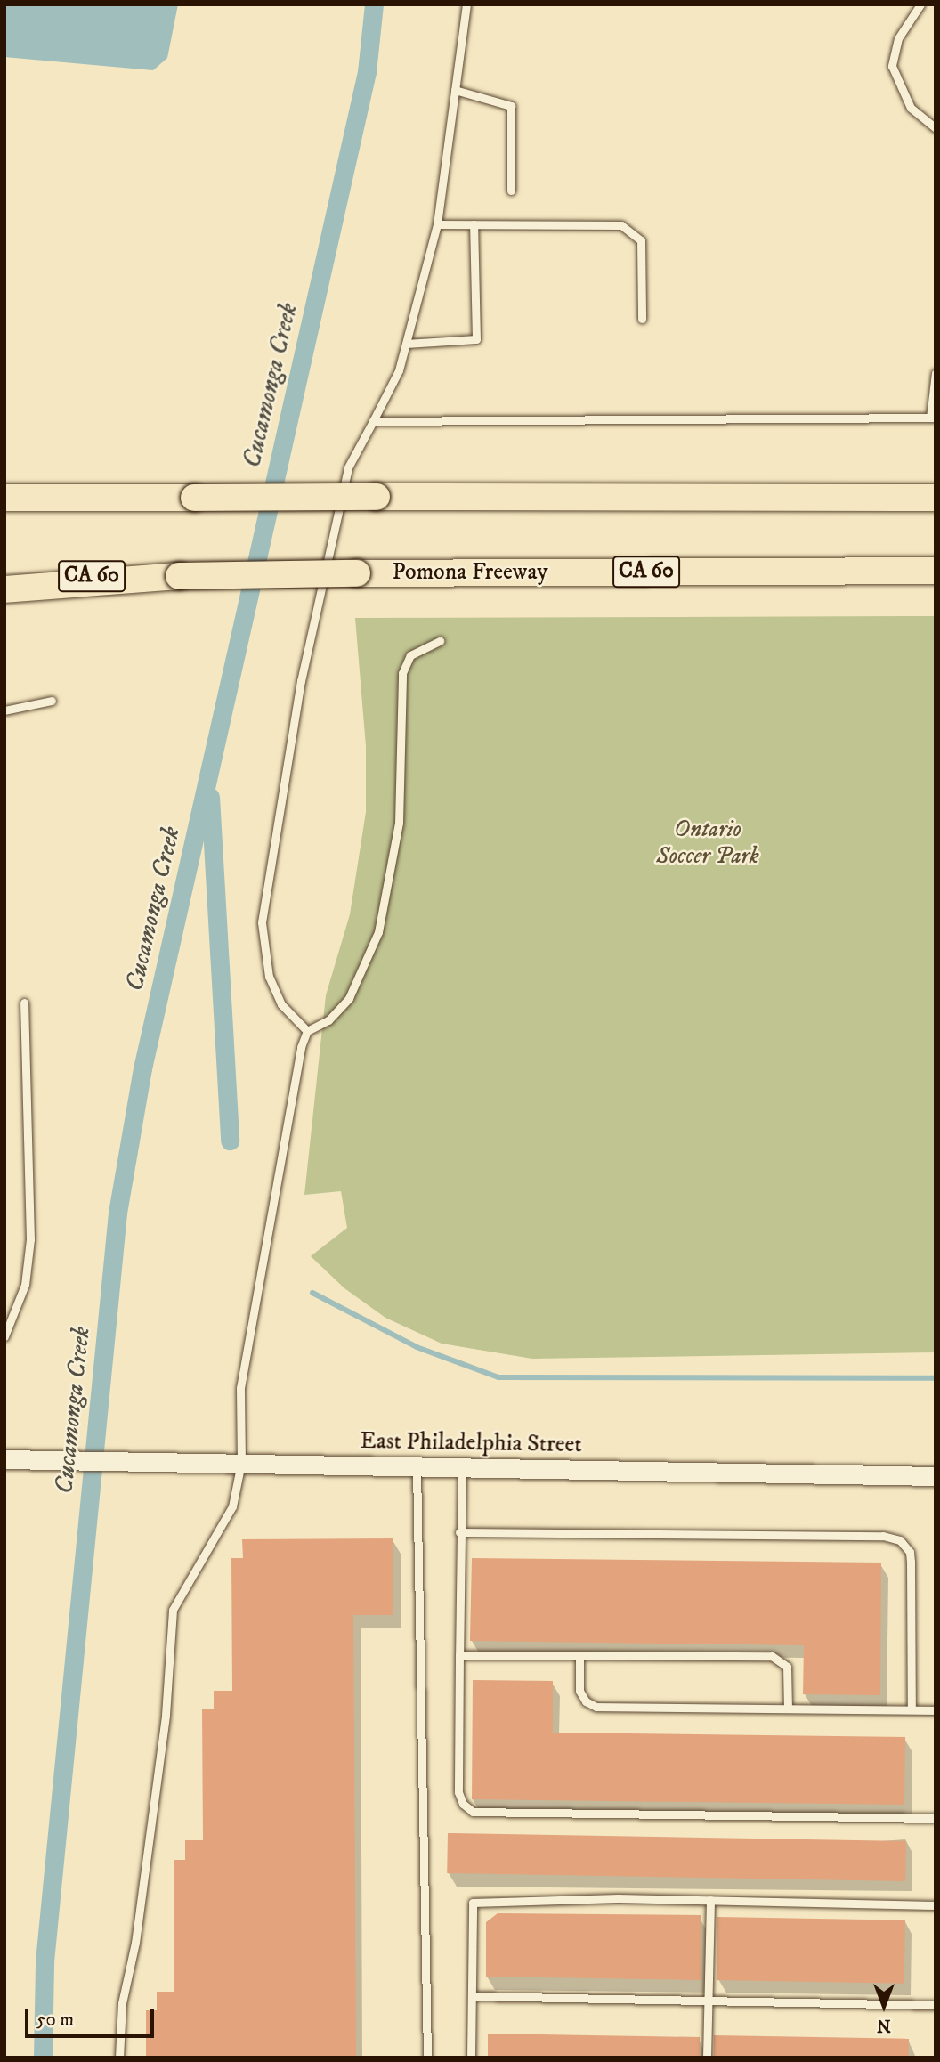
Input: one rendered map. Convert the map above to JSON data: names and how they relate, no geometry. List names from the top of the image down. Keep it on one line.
{"streets":{"highway":["CA 60","Pomona Freeway"],"street":["East Philadelphia Street"]},"water":["Cucamonga Creek"],"parks":["Ontario Soccer Park"],"scale_bar":"50 m","north":"bottom"}
